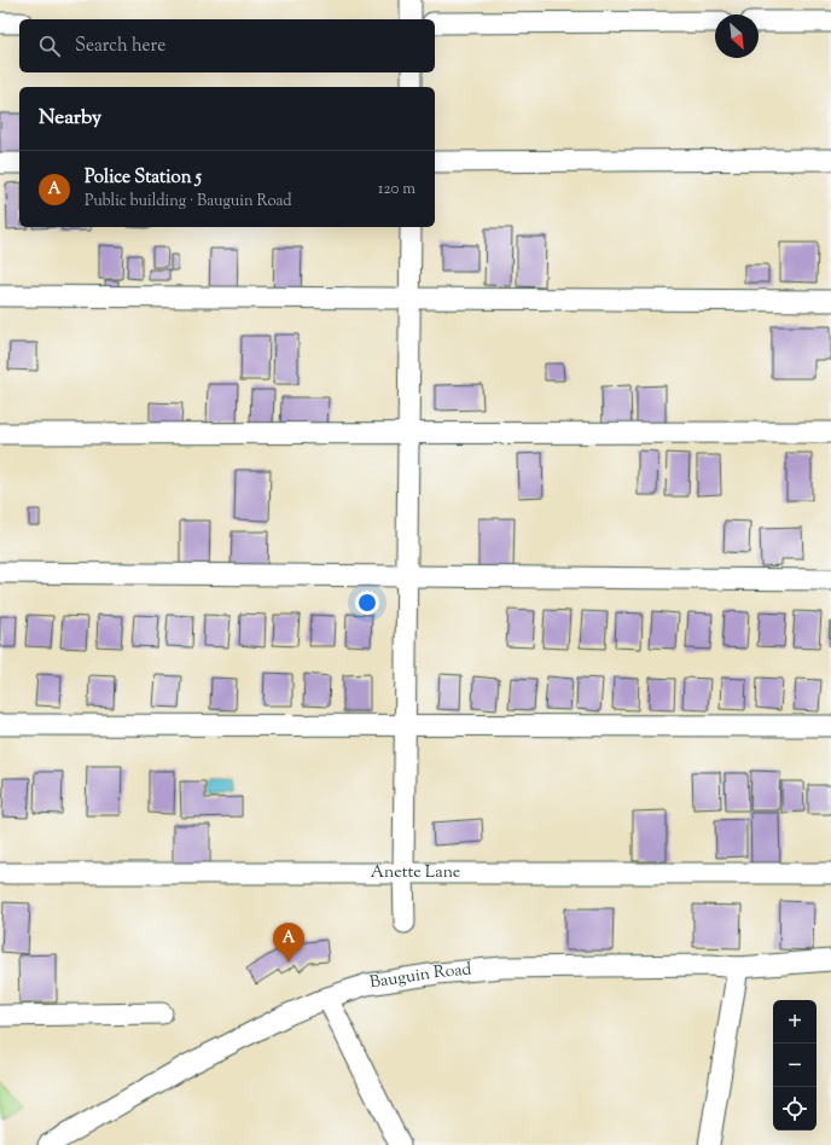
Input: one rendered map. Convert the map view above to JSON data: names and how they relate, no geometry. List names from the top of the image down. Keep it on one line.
{"streets":{"street":["Anette Lane","Bauguin Road"]},"north":"bottom right","page":{"search":"Search here","heading":"Nearby","list":[{"mark":"A","name":"Police Station 5","note":"Public building · Bauguin Road","value":"120 m"}],"pins":"A","map_buttons":["+","−"]}}
